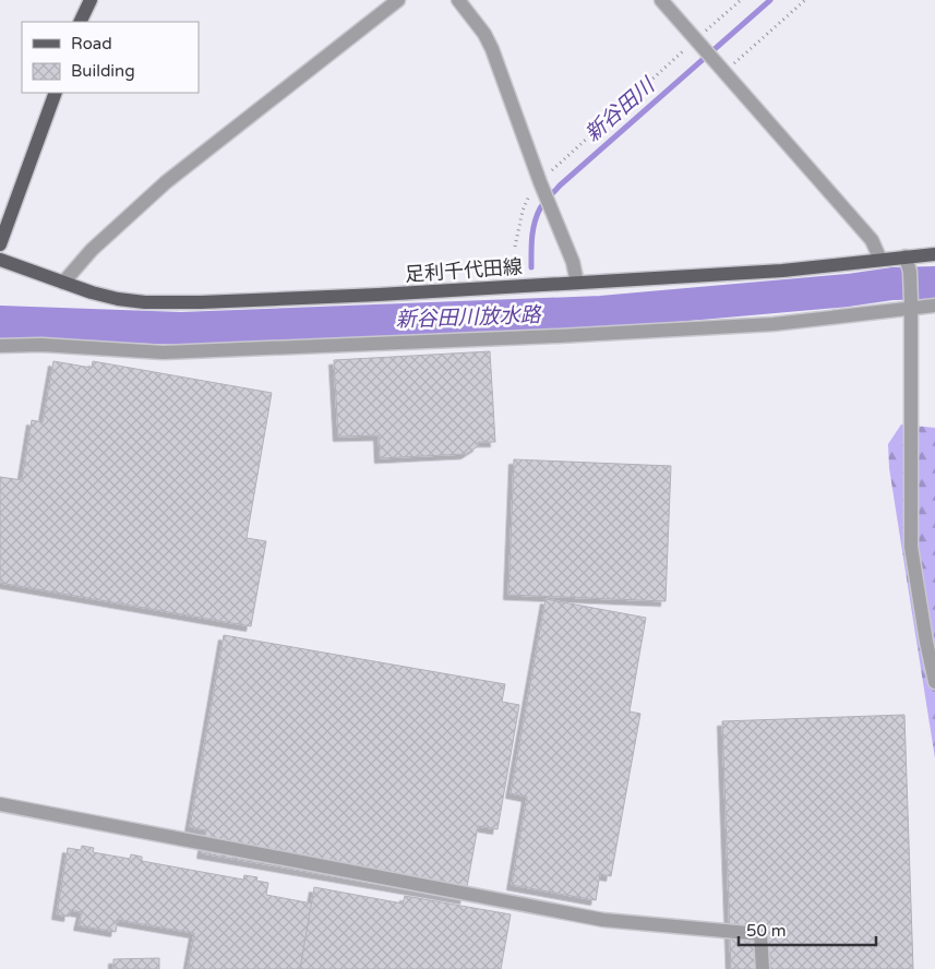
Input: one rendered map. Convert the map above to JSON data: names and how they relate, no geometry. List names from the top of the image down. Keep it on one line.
{"streets":{"main road":["足利千代田線"]},"water":["新谷田川","新谷田川放水路"],"legend":["Road","Building"],"scale_bar":"50 m"}
